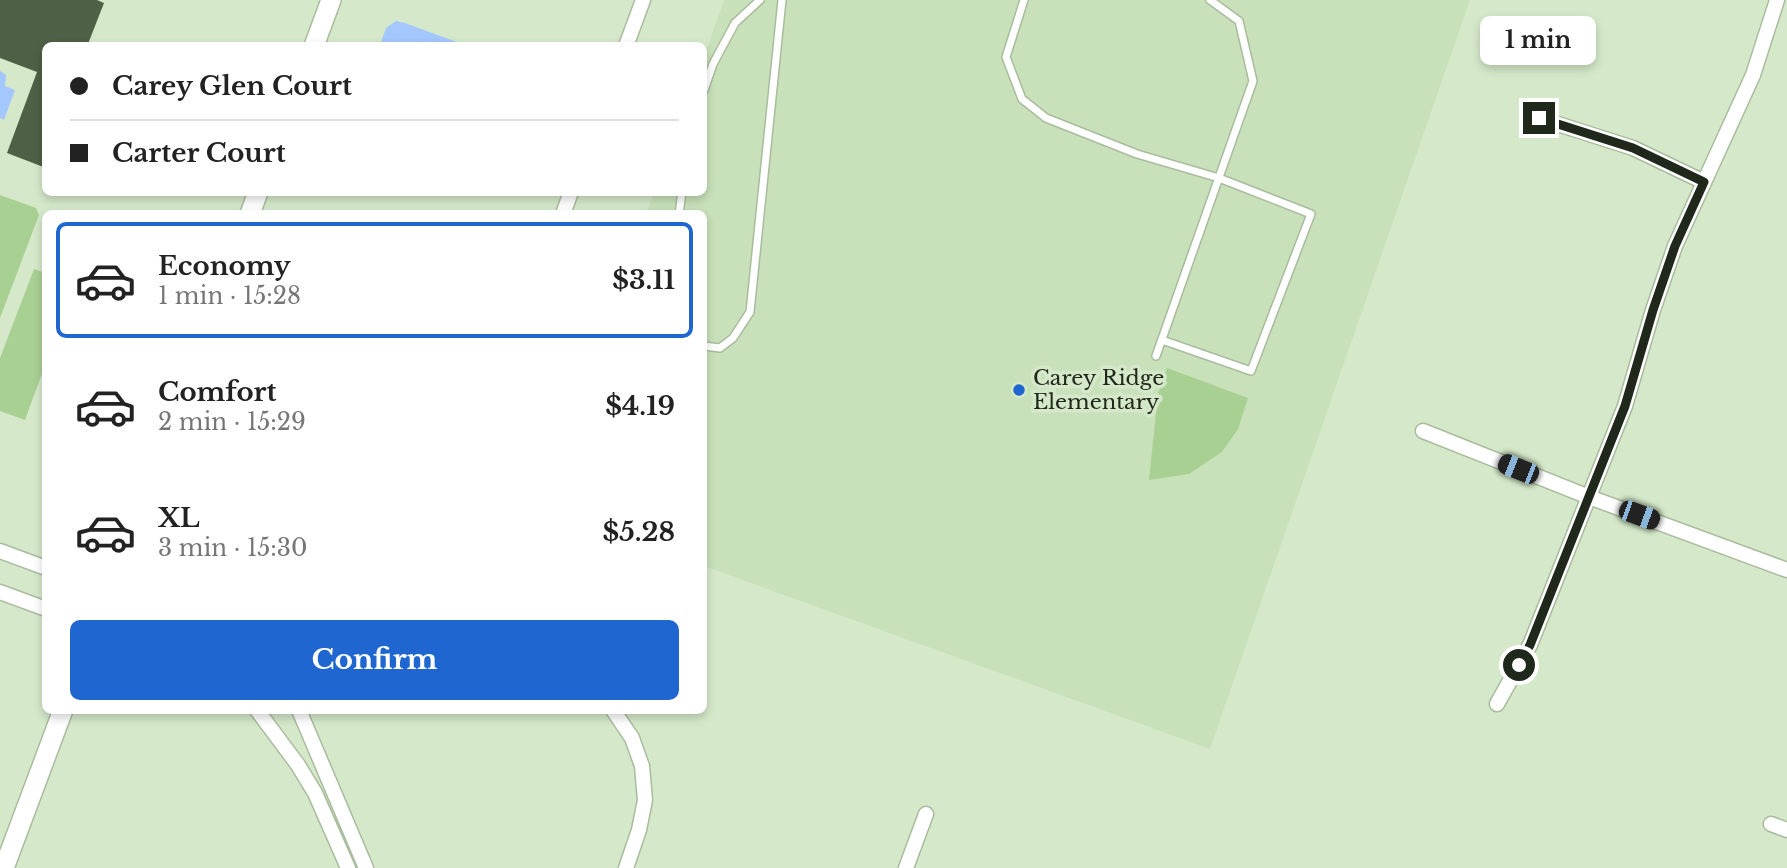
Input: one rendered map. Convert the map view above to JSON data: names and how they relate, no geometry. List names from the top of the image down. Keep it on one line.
{"places":["Carey Ridge Elementary"],"page":{"bubble":"1 min","banner":["Carey Glen Court","Carter Court"],"list":[{"name":"Economy","note":"1 min · 15:28","value":"$3.11"},{"name":"Comfort","note":"2 min · 15:29","value":"$4.19"},{"name":"XL","note":"3 min · 15:30","value":"$5.28"}],"buttons":"Confirm"}}
